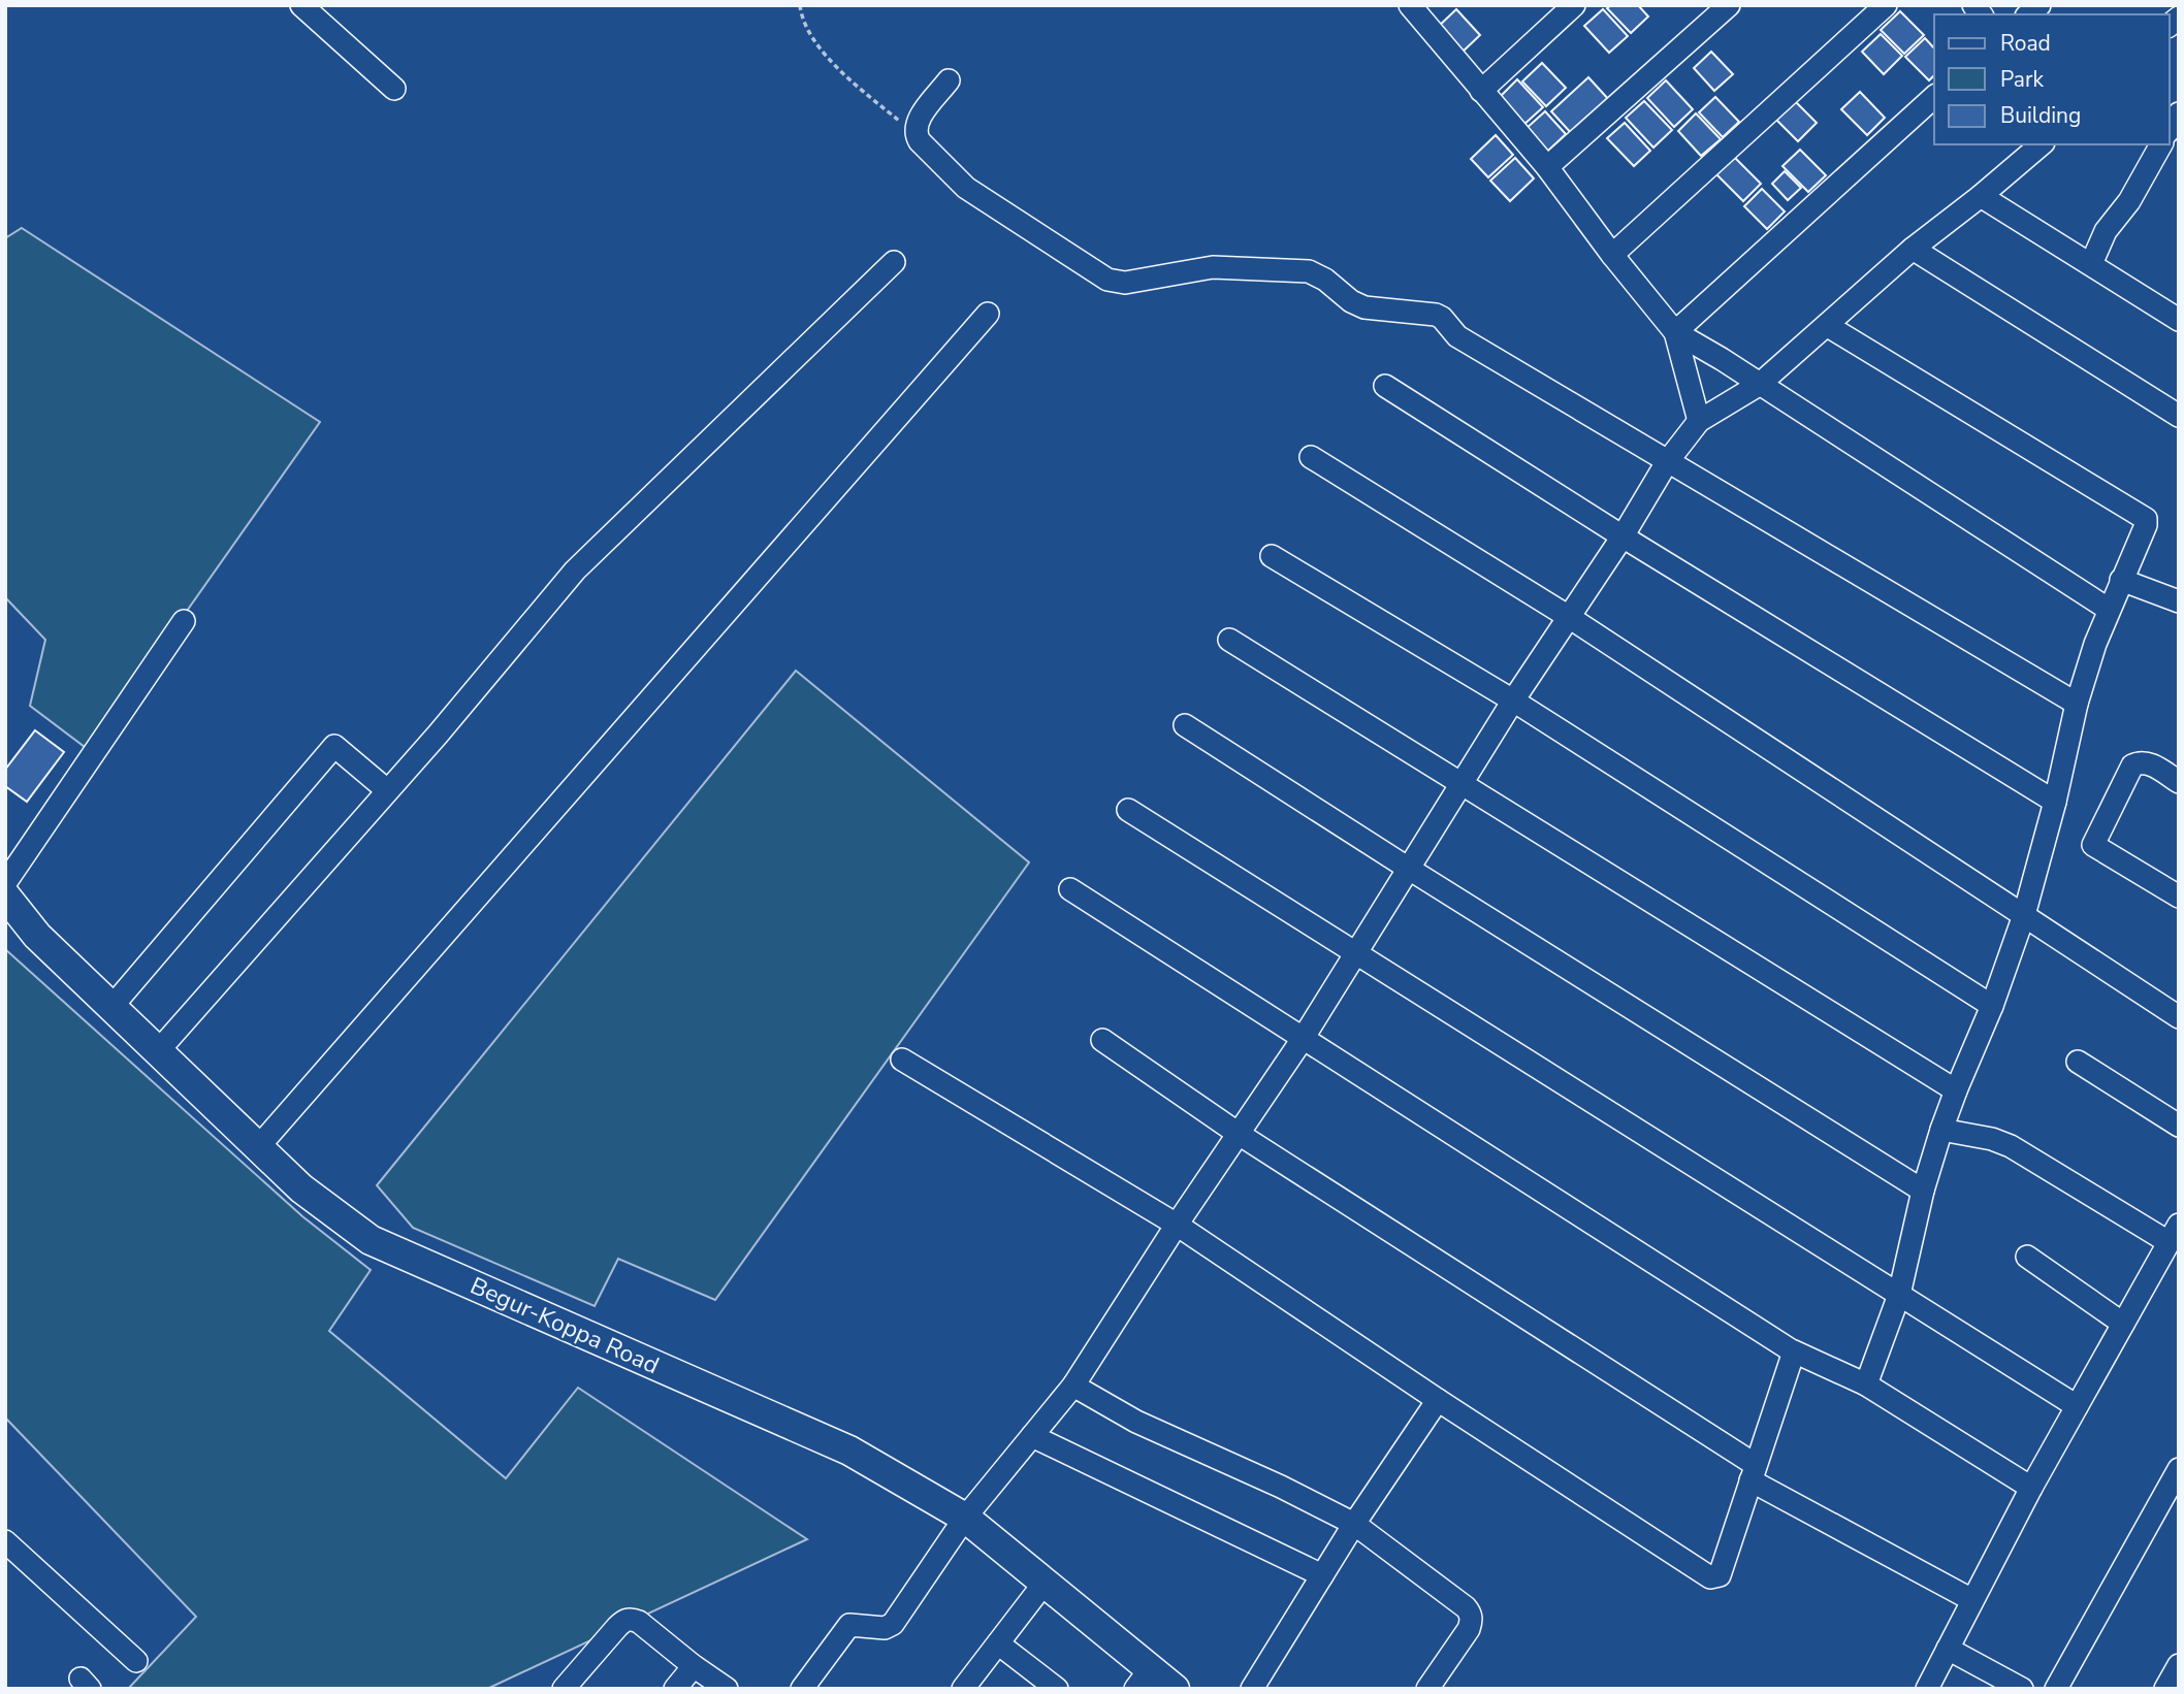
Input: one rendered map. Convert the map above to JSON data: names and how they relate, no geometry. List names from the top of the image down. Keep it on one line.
{"streets":{"main road":["Begur-Koppa Road"]},"legend":["Road","Park","Building"]}
